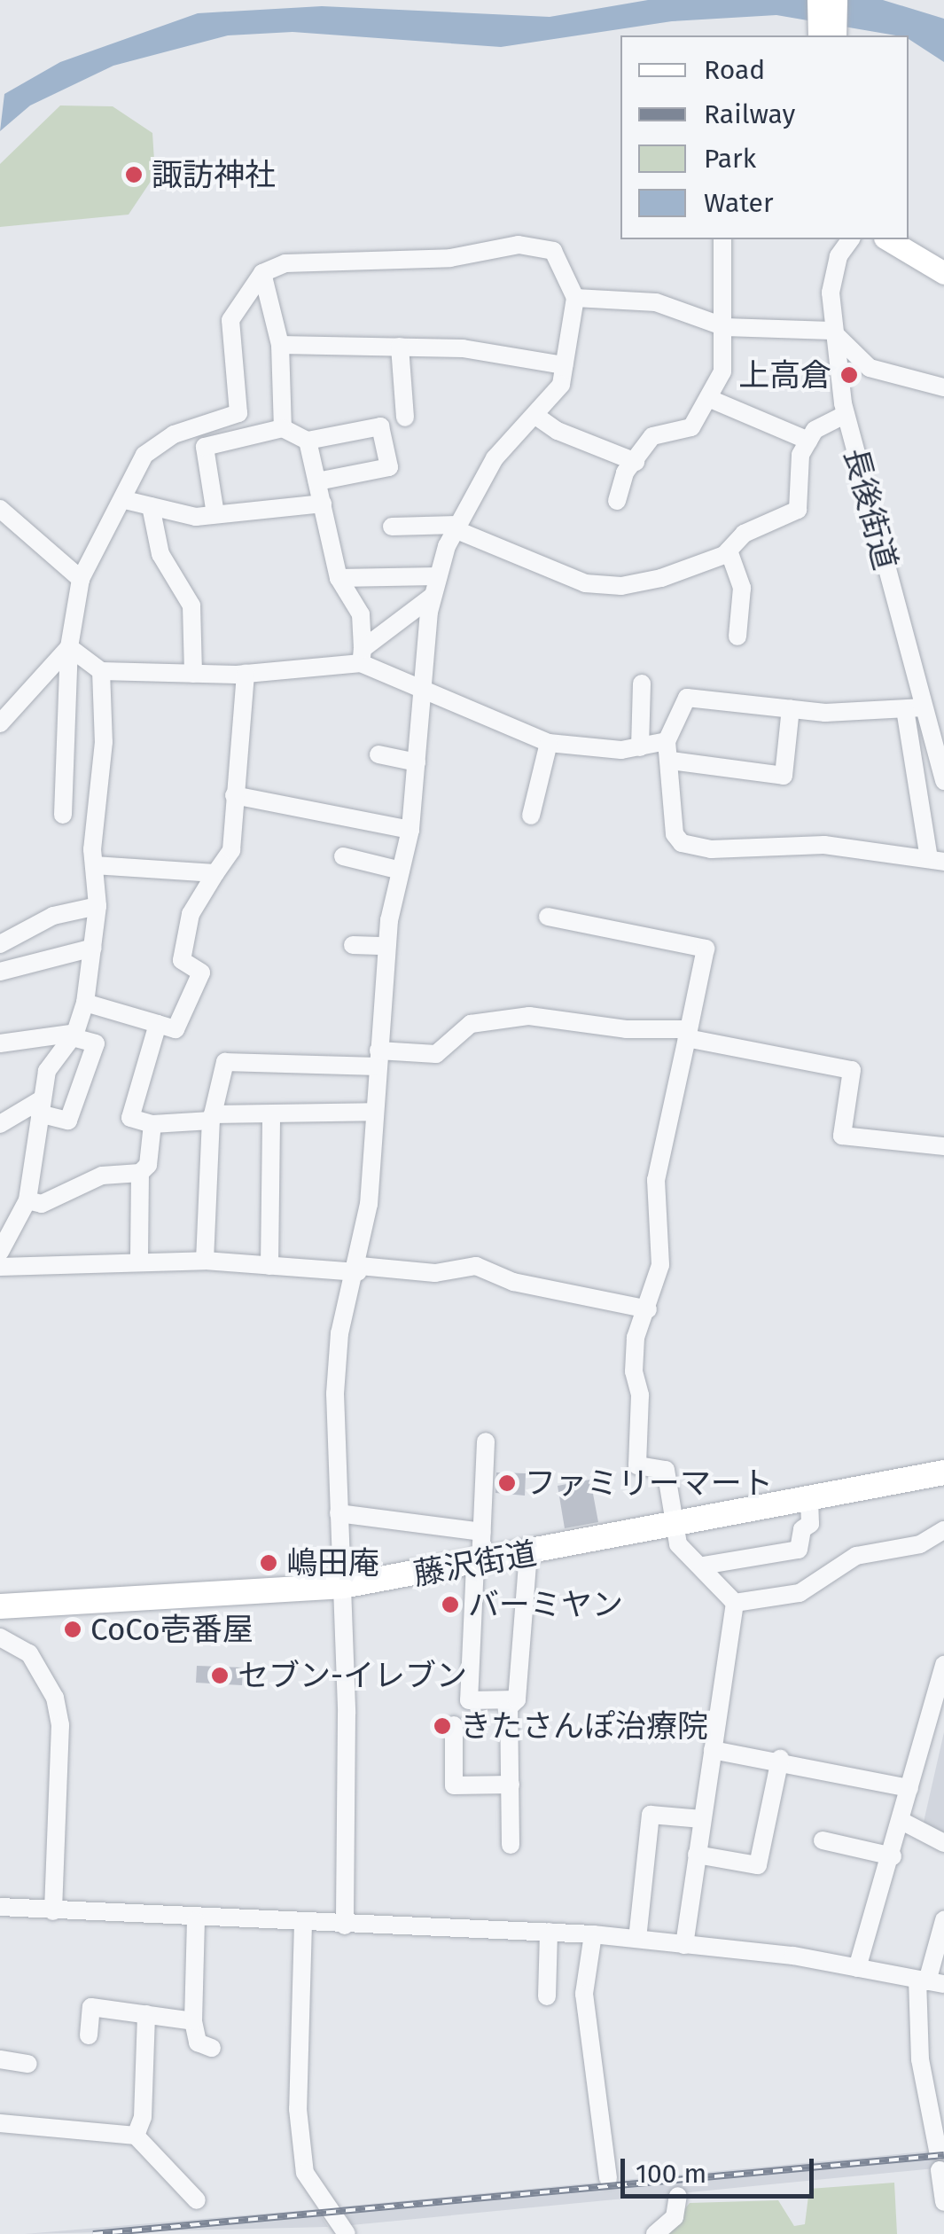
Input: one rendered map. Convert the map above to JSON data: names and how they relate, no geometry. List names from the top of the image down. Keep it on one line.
{"streets":{"highway":["藤沢街道"],"street":["長後街道"]},"places":["諏訪神社","上高倉","ファミリーマート","嶋田庵","バーミヤン","CoCo壱番屋","セブン-イレブン","きたさんぽ治療院"],"legend":["Road","Railway","Park","Water"],"scale_bar":"100 m"}
